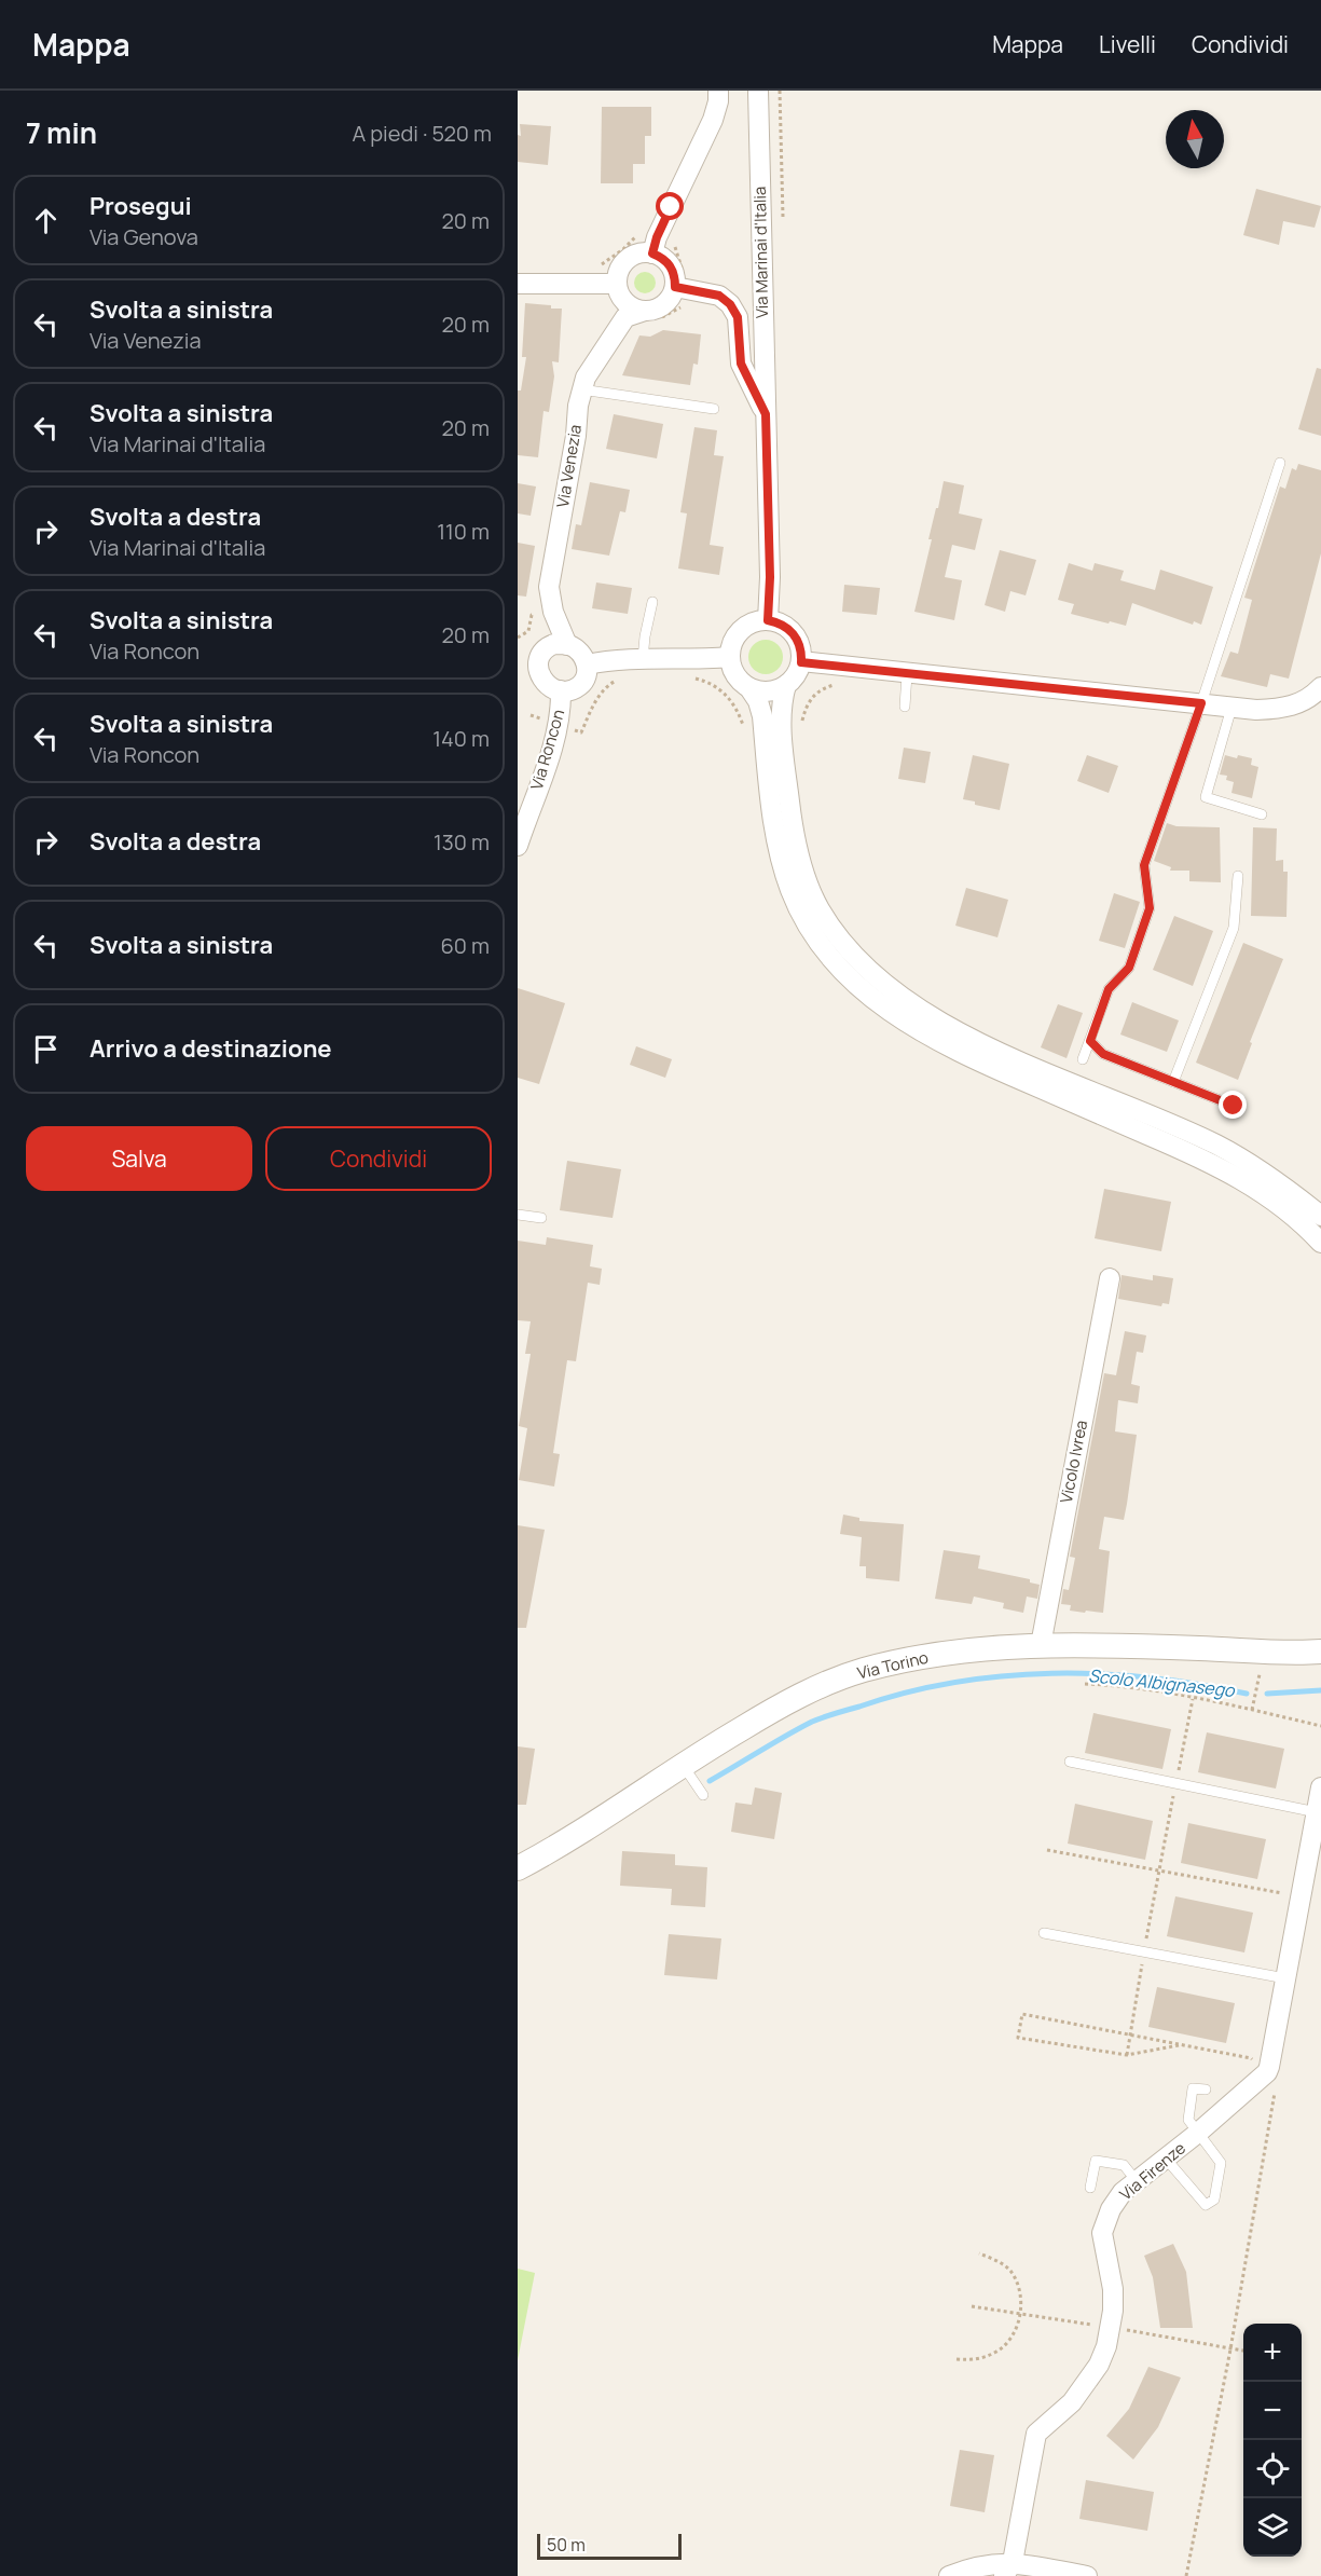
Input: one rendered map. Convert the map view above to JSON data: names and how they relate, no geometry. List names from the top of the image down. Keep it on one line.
{"streets":{"street":["Via Marinai d'Italia","Via Venezia","Via Roncon","Vicolo Ivrea","Via Torino","Via Firenze"]},"crossings":[["Via Marinai d'Italia","Via Venezia"],["Vicolo Ivrea","Via Torino"]],"water":["Scolo Albignasego"],"scale_bar":"50 m","north":"top","page":{"header":"Mappa","nav":["Mappa","Livelli","Condividi"],"heading":["7 min","A piedi · 520 m"],"list":[["Prosegui","Via Genova","20 m"],["Svolta a sinistra","Via Venezia","20 m"],["Svolta a sinistra","Via Marinai d'Italia","20 m"],["Svolta a destra","Via Marinai d'Italia","110 m"],["Svolta a sinistra","Via Roncon","20 m"],["Svolta a sinistra","Via Roncon","140 m"],["Svolta a destra","130 m"],["Svolta a sinistra","60 m"],"Arrivo a destinazione"],"buttons":["Salva","Condividi"],"map_buttons":["+","−"],"scale":"50 m"}}
